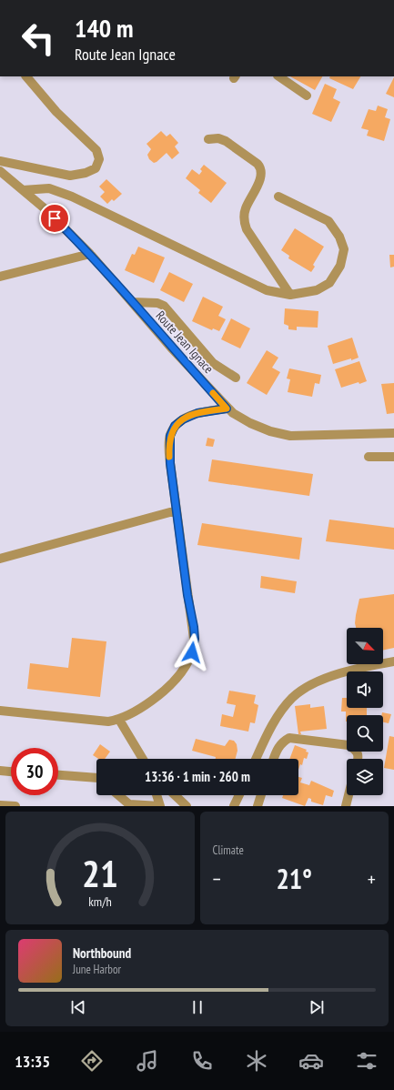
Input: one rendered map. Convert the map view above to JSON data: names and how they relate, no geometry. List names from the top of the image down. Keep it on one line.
{"streets":{"street":["Route Jean Ignace"]},"north":"bottom right","page":{"turn":["140 m","Route Jean Ignace"],"limit":"30","trip":"13:36 · 1 min · 260 m","tile":"Climate","heat":["−","21°","+"],"song":["Northbound","June Harbor"],"tabs":"13:35","gauge":["21","km/h"]}}
